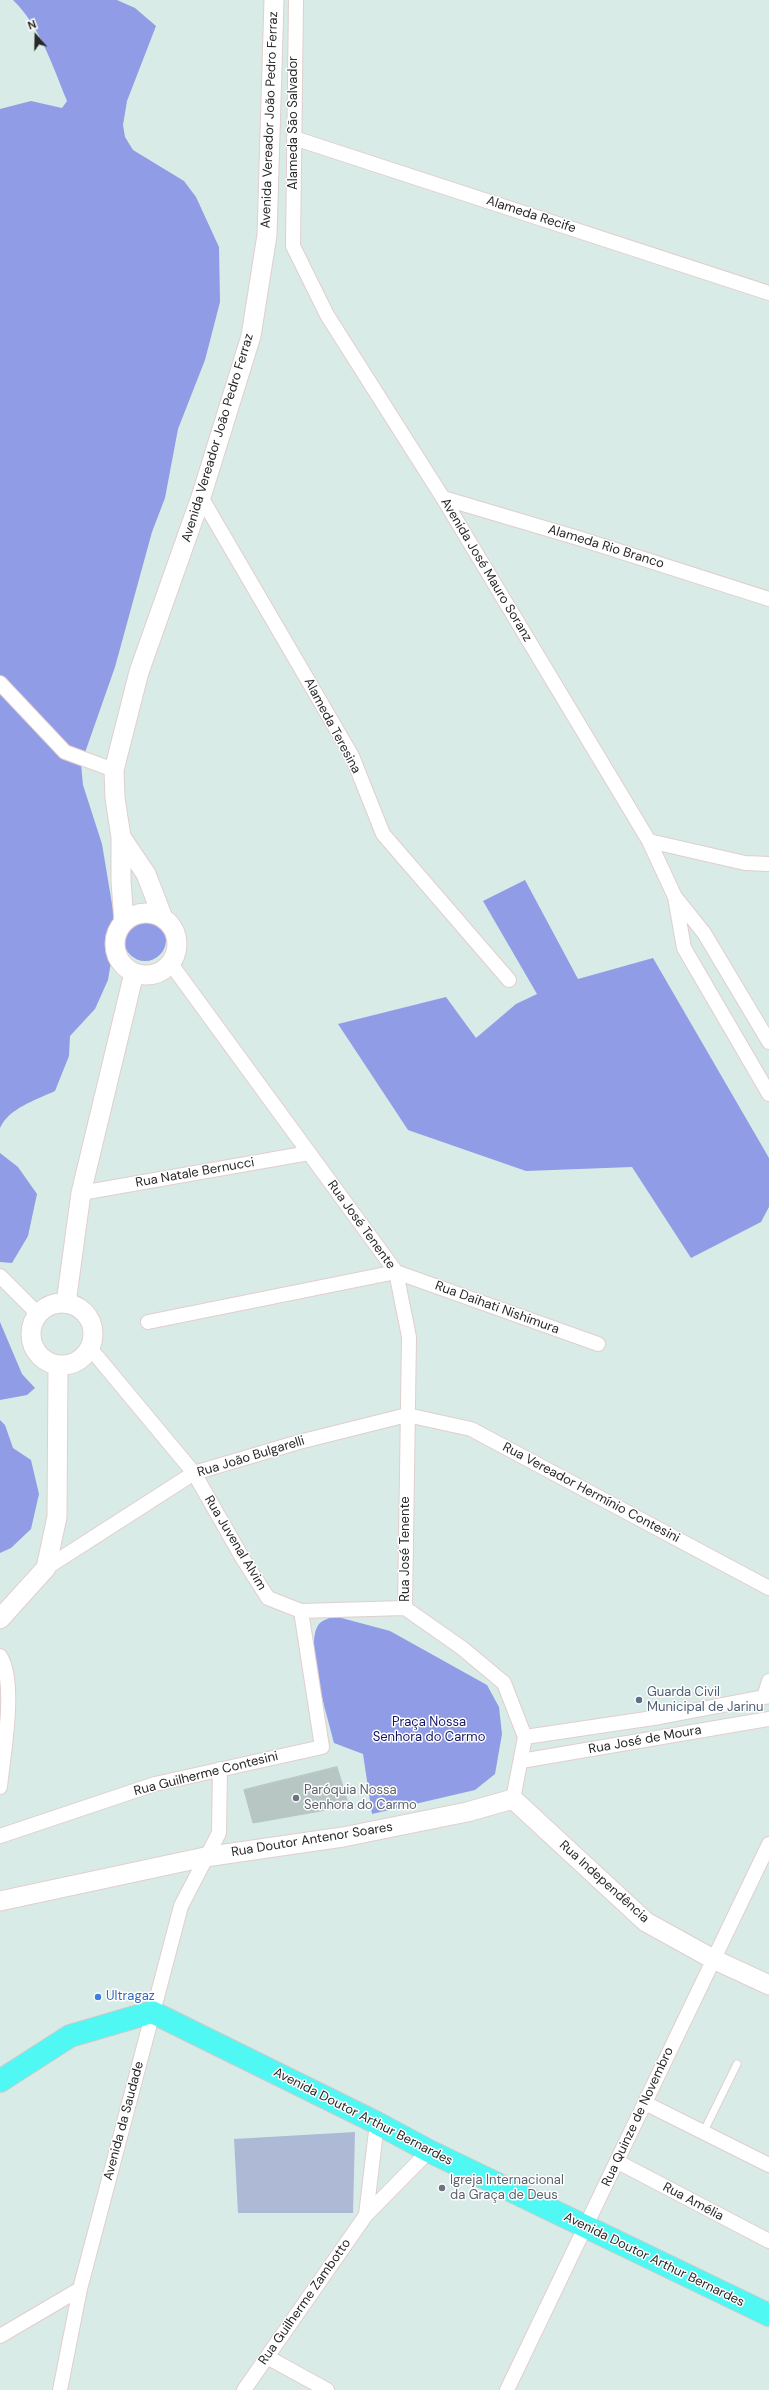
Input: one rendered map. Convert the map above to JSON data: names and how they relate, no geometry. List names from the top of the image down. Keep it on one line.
{"streets":{"main road":["Avenida Vereador João Pedro Ferraz","Rua Doutor Antenor Soares","Rua Independência","Avenida Doutor Arthur Bernardes"],"street":["Alameda São Salvador","Alameda Recife","Alameda Rio Branco","Avenida José Mauro Soranz","Alameda Teresina","Rua Natale Bernucci","Rua José Tenente","Rua Daihati Nishimura","Rua João Bulgarelli","Rua Vereador Hermínio Contesini","Rua Juvenal Alvim","Rua José de Moura","Rua Guilherme Contesini","Rua Quinze de Novembro","Avenida da Saudade","Rua Amélia","Rua Guilherme Zambotto"]},"crossings":[["Avenida Vereador João Pedro Ferraz","Alameda Teresina"],["Avenida Vereador João Pedro Ferraz","Rua José Tenente"],["Alameda São Salvador","Alameda Recife"],["Alameda São Salvador","Avenida José Mauro Soranz"],["Alameda Rio Branco","Avenida José Mauro Soranz"],["Rua Natale Bernucci","Rua José Tenente"],["Rua José Tenente","Rua Daihati Nishimura"],["Rua José Tenente","Rua João Bulgarelli"],["Rua José Tenente","Rua Vereador Hermínio Contesini"],["Rua João Bulgarelli","Rua Vereador Hermínio Contesini"],["Rua João Bulgarelli","Rua Juvenal Alvim"],["Rua Juvenal Alvim","Rua Guilherme Contesini"],["Rua Guilherme Contesini","Avenida da Saudade"],["Rua Doutor Antenor Soares","Rua Independência"],["Rua Doutor Antenor Soares","Avenida da Saudade"],["Rua Independência","Rua Quinze de Novembro"],["Avenida Doutor Arthur Bernardes","Rua Quinze de Novembro"],["Avenida Doutor Arthur Bernardes","Avenida da Saudade"],["Avenida Doutor Arthur Bernardes","Rua Guilherme Zambotto"],["Rua Quinze de Novembro","Rua Amélia"]],"parks":["Praça Nossa Senhora do Carmo"],"places":["Guarda Civil Municipal de Jarinu","Paróquia Nossa Senhora do Carmo","Ultragaz","Igreja Internacional da Graça de Deus"],"north":"top"}
